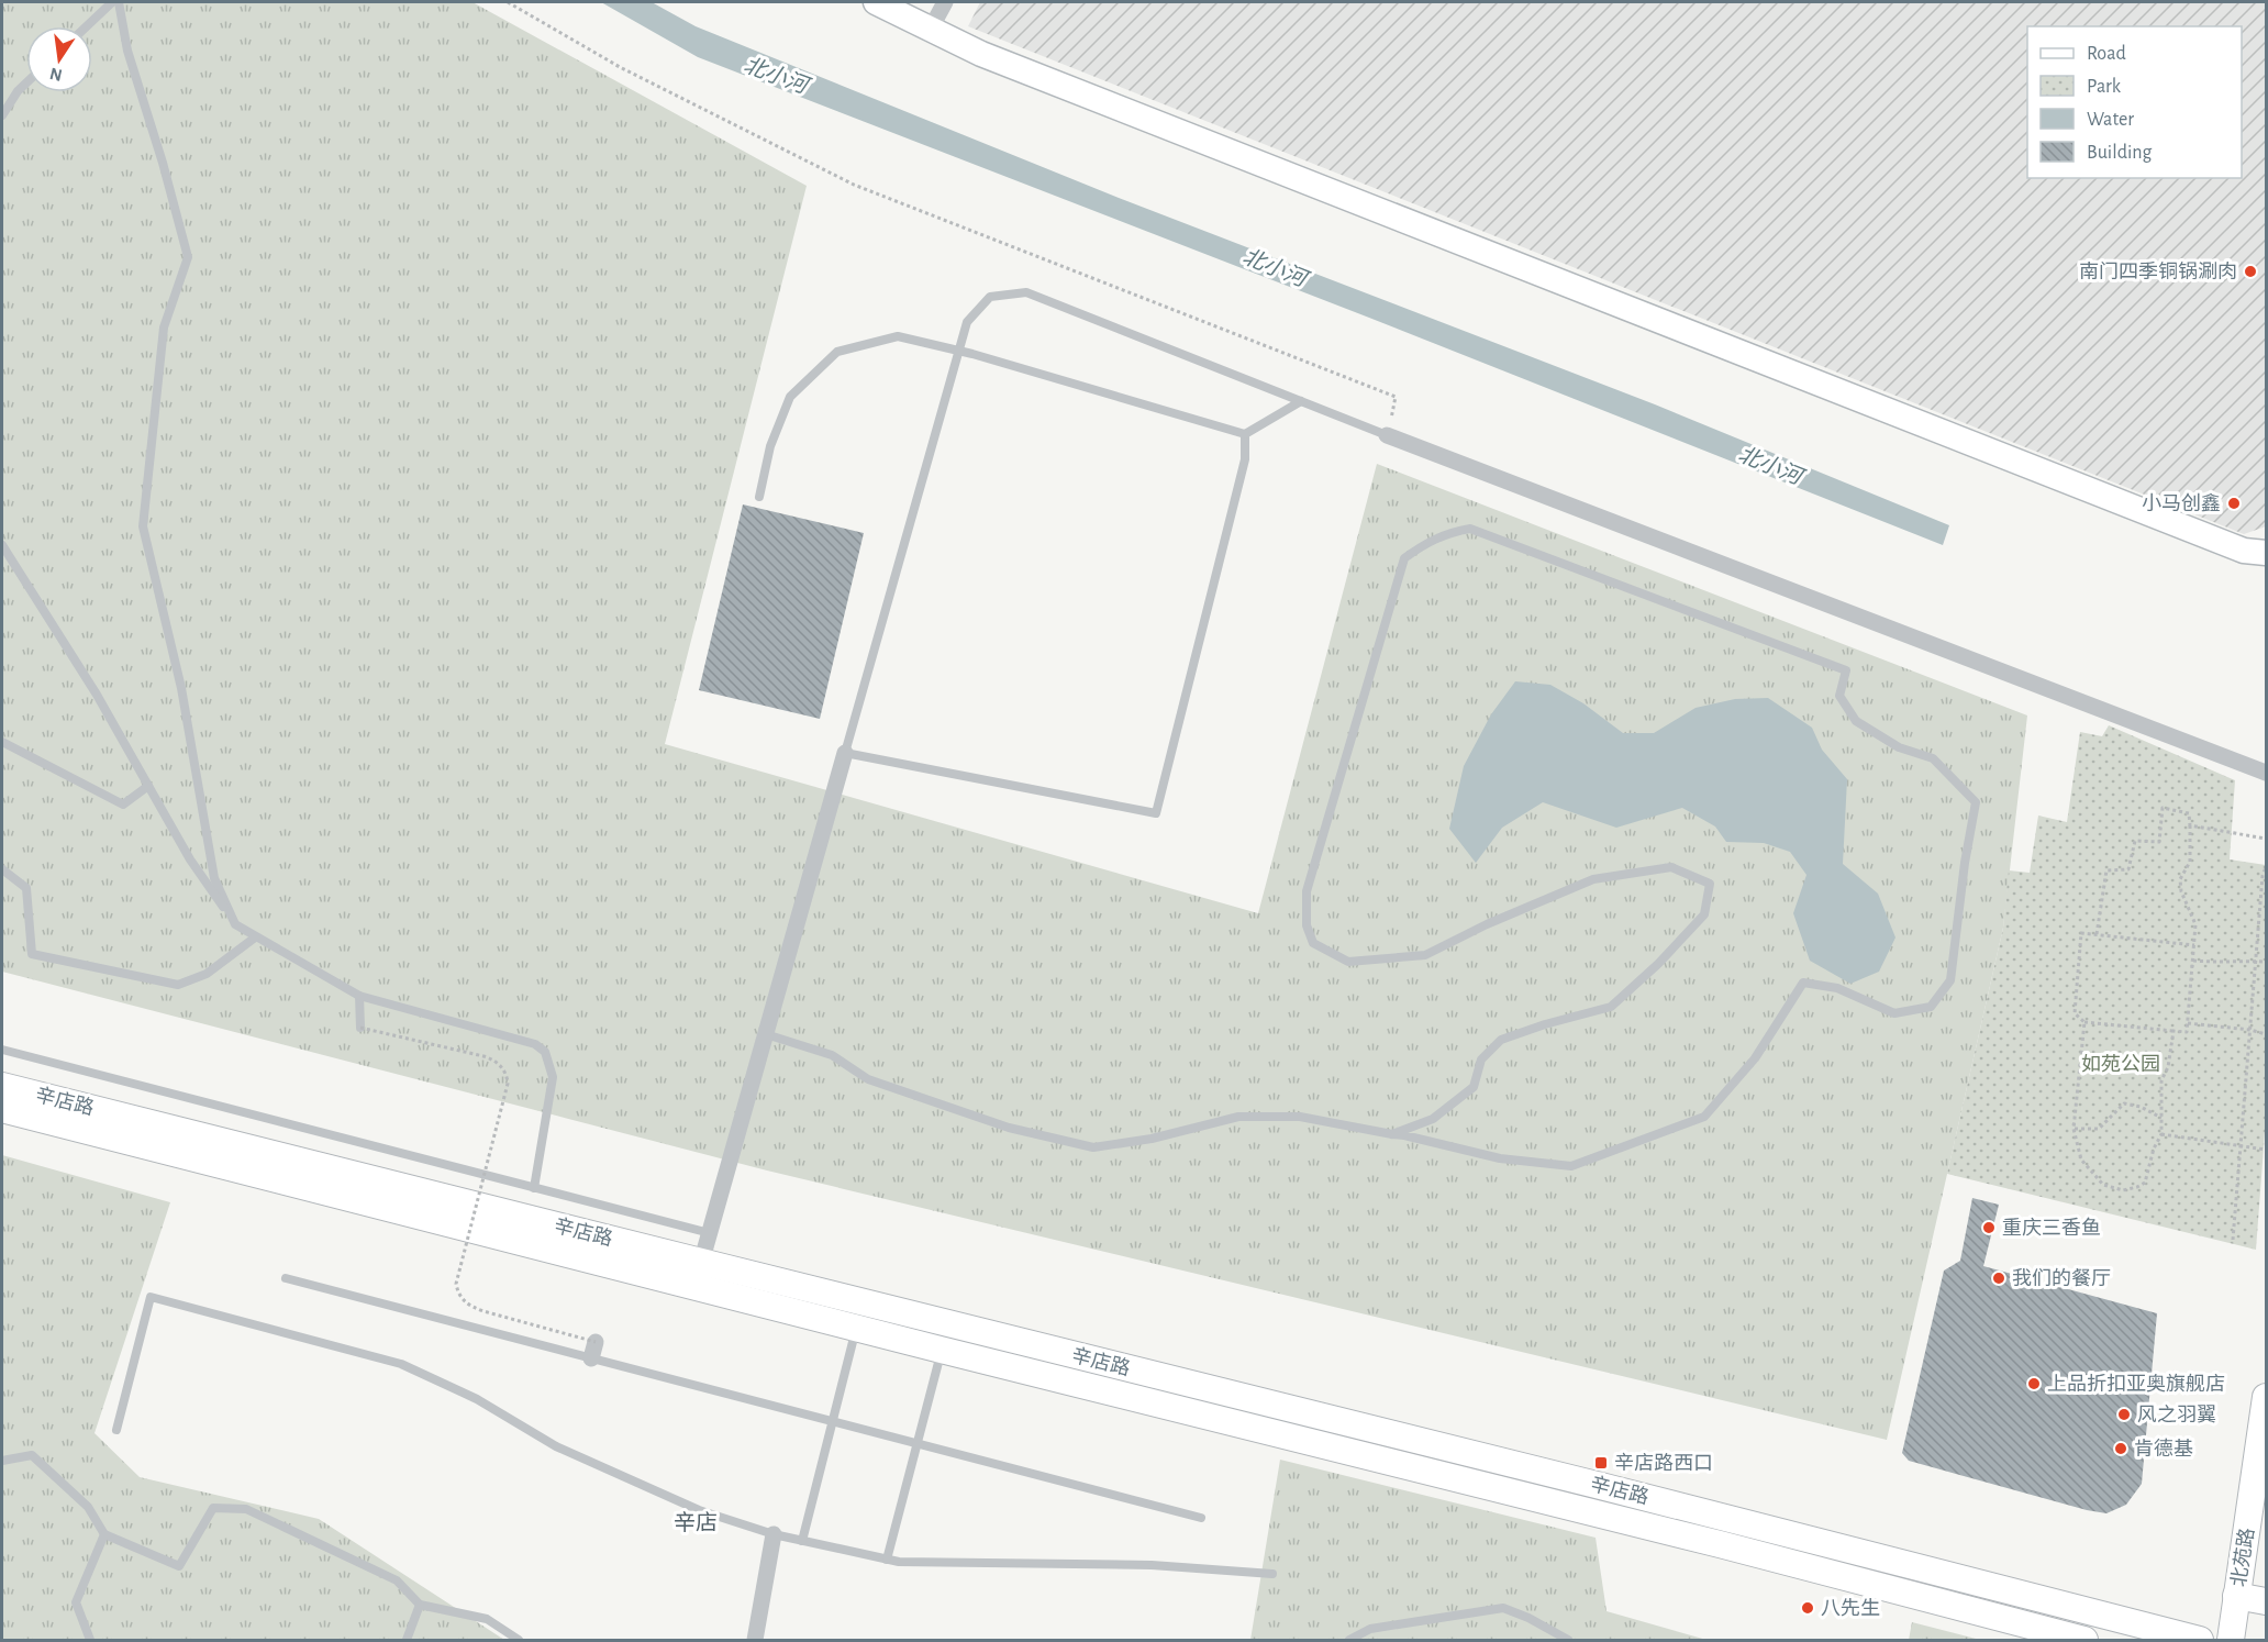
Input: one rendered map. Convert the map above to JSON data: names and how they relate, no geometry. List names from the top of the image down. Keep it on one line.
{"streets":{"main road":["辛店路","北苑路"]},"districts":["辛店"],"water":["北小河"],"parks":["如苑公园"],"places":{"other":["南门四季铜锅涮肉","小马创鑫","重庆三香鱼","我们的餐厅","上品折扣亚奥旗舰店","风之羽翼","肯德基","八先生"],"transit":["辛店路西口"]},"legend":["Road","Park","Water","Building"],"north":"bottom"}
